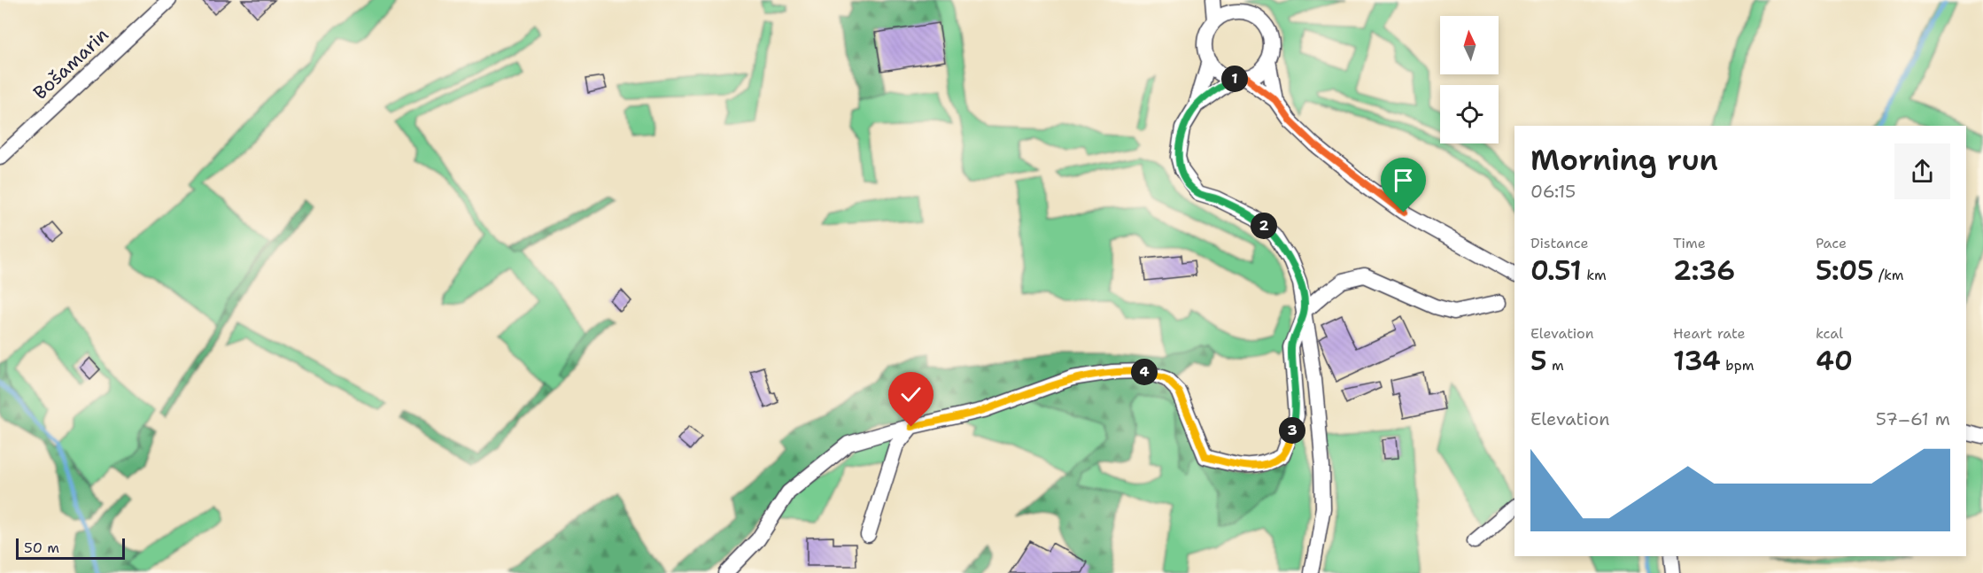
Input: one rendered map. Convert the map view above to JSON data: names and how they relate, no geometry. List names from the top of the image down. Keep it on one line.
{"streets":{"street":["Bošamarin"]},"scale_bar":"50 m","north":"top","page":{"pins":["1","2","4","3"],"heading":["Morning run","06:15"],"stats":[["Distance","0.51 km"],["Time","2:36"],["Pace","5:05 /km"],["Elevation","5 m"],["Heart rate","134 bpm"],["kcal","40"]],"chart":["Elevation","57–61 m"],"scale":"50 m"}}
